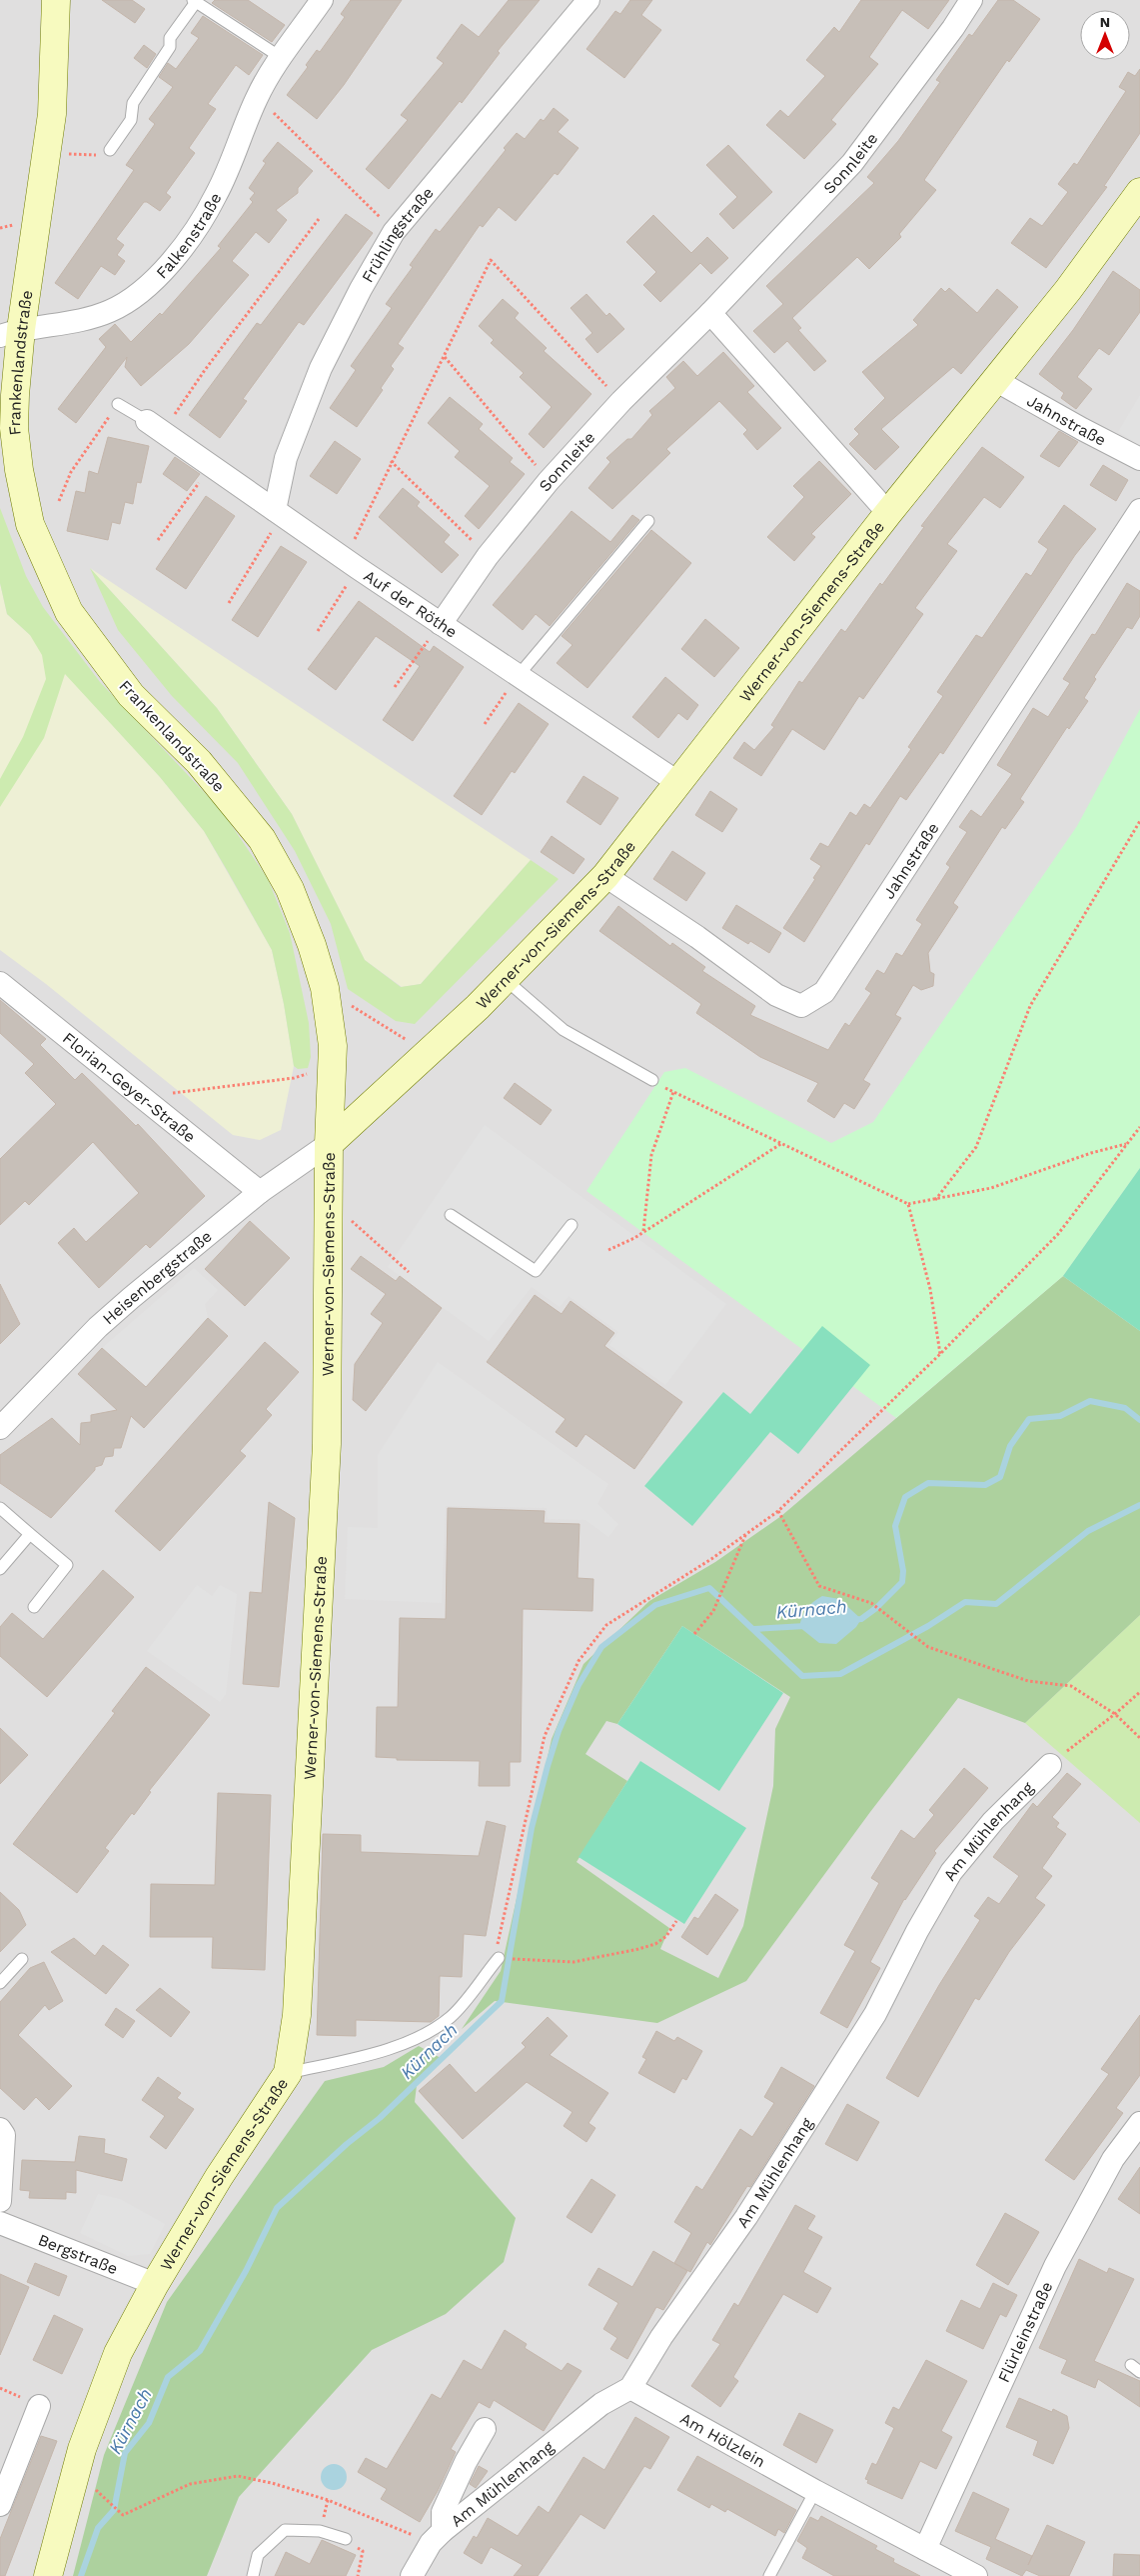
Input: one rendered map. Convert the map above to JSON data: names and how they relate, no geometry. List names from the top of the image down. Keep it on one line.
{"streets":{"street":["Sonnleite","Falkenstraße","Frühlingstraße","Frankenlandstraße","Jahnstraße","Auf der Röthe","Werner-von-Siemens-Straße","Florian-Geyer-Straße","Heisenbergstraße","Am Mühlenhang","Bergstraße","Flürleinstraße","Am Hölzlein"]},"crossings":[["Sonnleite","Auf der Röthe"],["Falkenstraße","Frankenlandstraße"],["Frühlingstraße","Auf der Röthe"],["Frankenlandstraße","Werner-von-Siemens-Straße"],["Frankenlandstraße","Heisenbergstraße"],["Jahnstraße","Werner-von-Siemens-Straße"],["Auf der Röthe","Werner-von-Siemens-Straße"],["Werner-von-Siemens-Straße","Heisenbergstraße"],["Werner-von-Siemens-Straße","Bergstraße"],["Florian-Geyer-Straße","Heisenbergstraße"],["Am Mühlenhang","Am Hölzlein"],["Flürleinstraße","Am Hölzlein"]],"water":["Kürnach"],"north":"top"}
